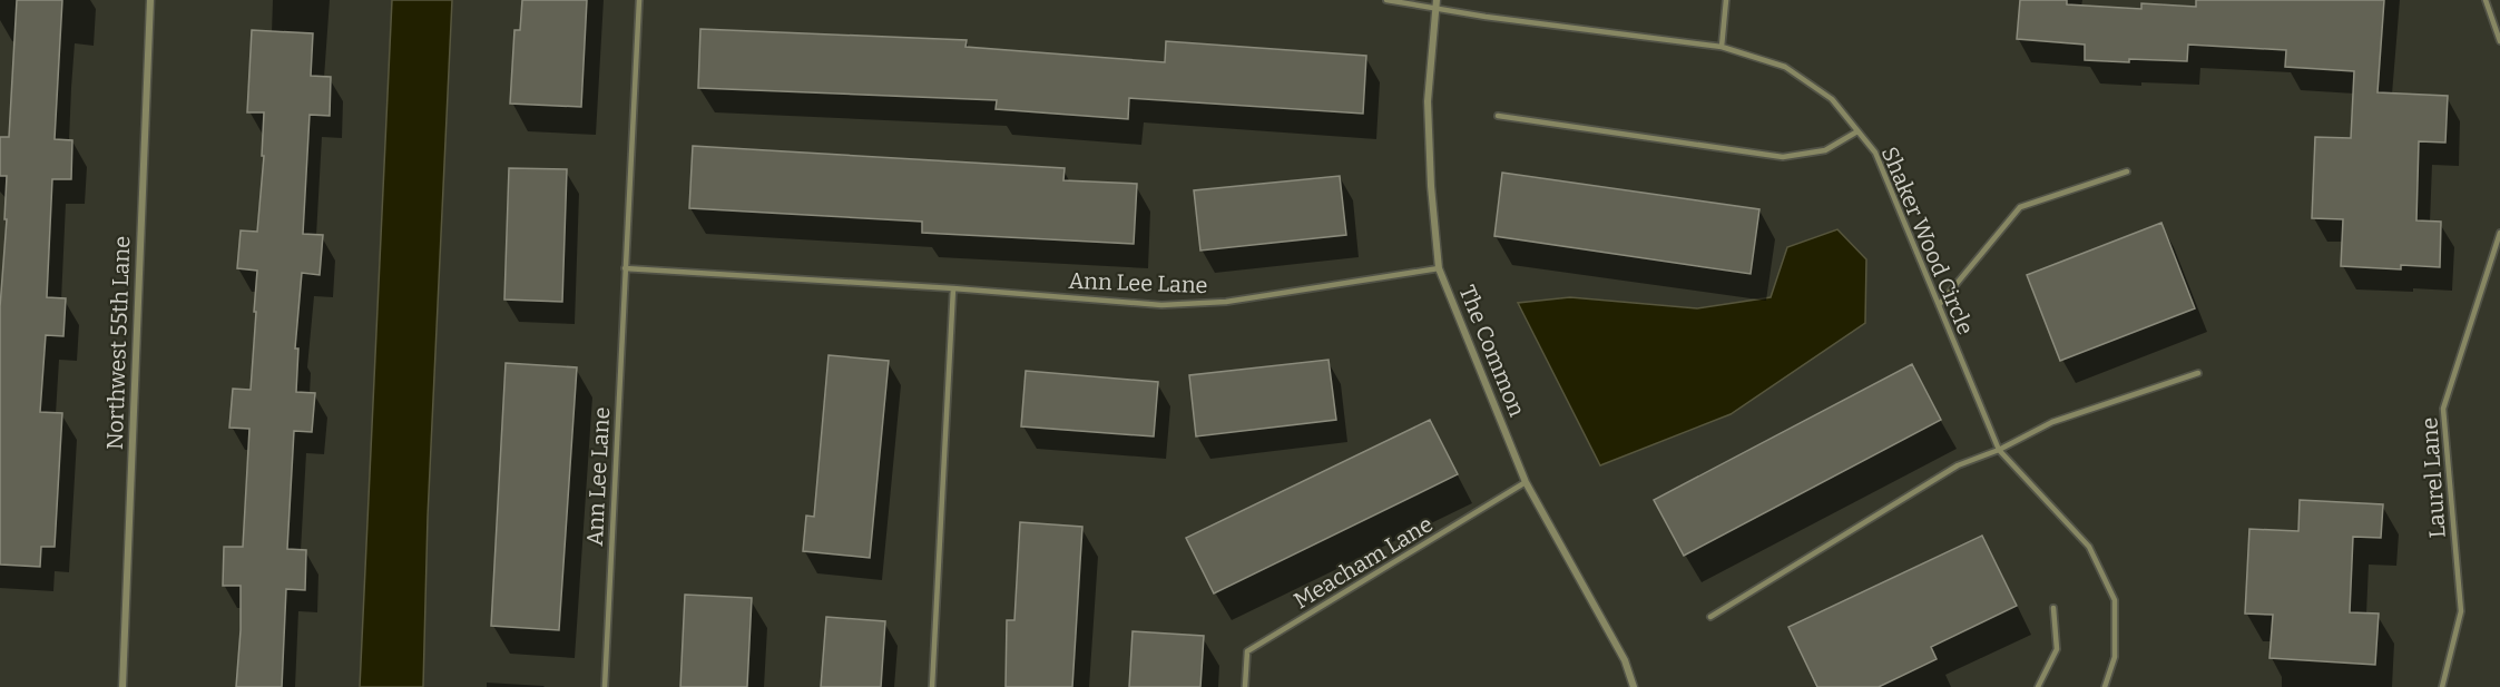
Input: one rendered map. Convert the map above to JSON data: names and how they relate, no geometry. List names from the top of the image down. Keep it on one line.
{"streets":{"street":["Northwest 55th Lane","The Common"],"lane":["Shaker Wood Circle","Ann Lee Lane","Laurel Lane","Meacham Lane"]},"crossings":[["Shaker Wood Circle","The Common"],["Ann Lee Lane","The Common"],["The Common","Meacham Lane"]]}
